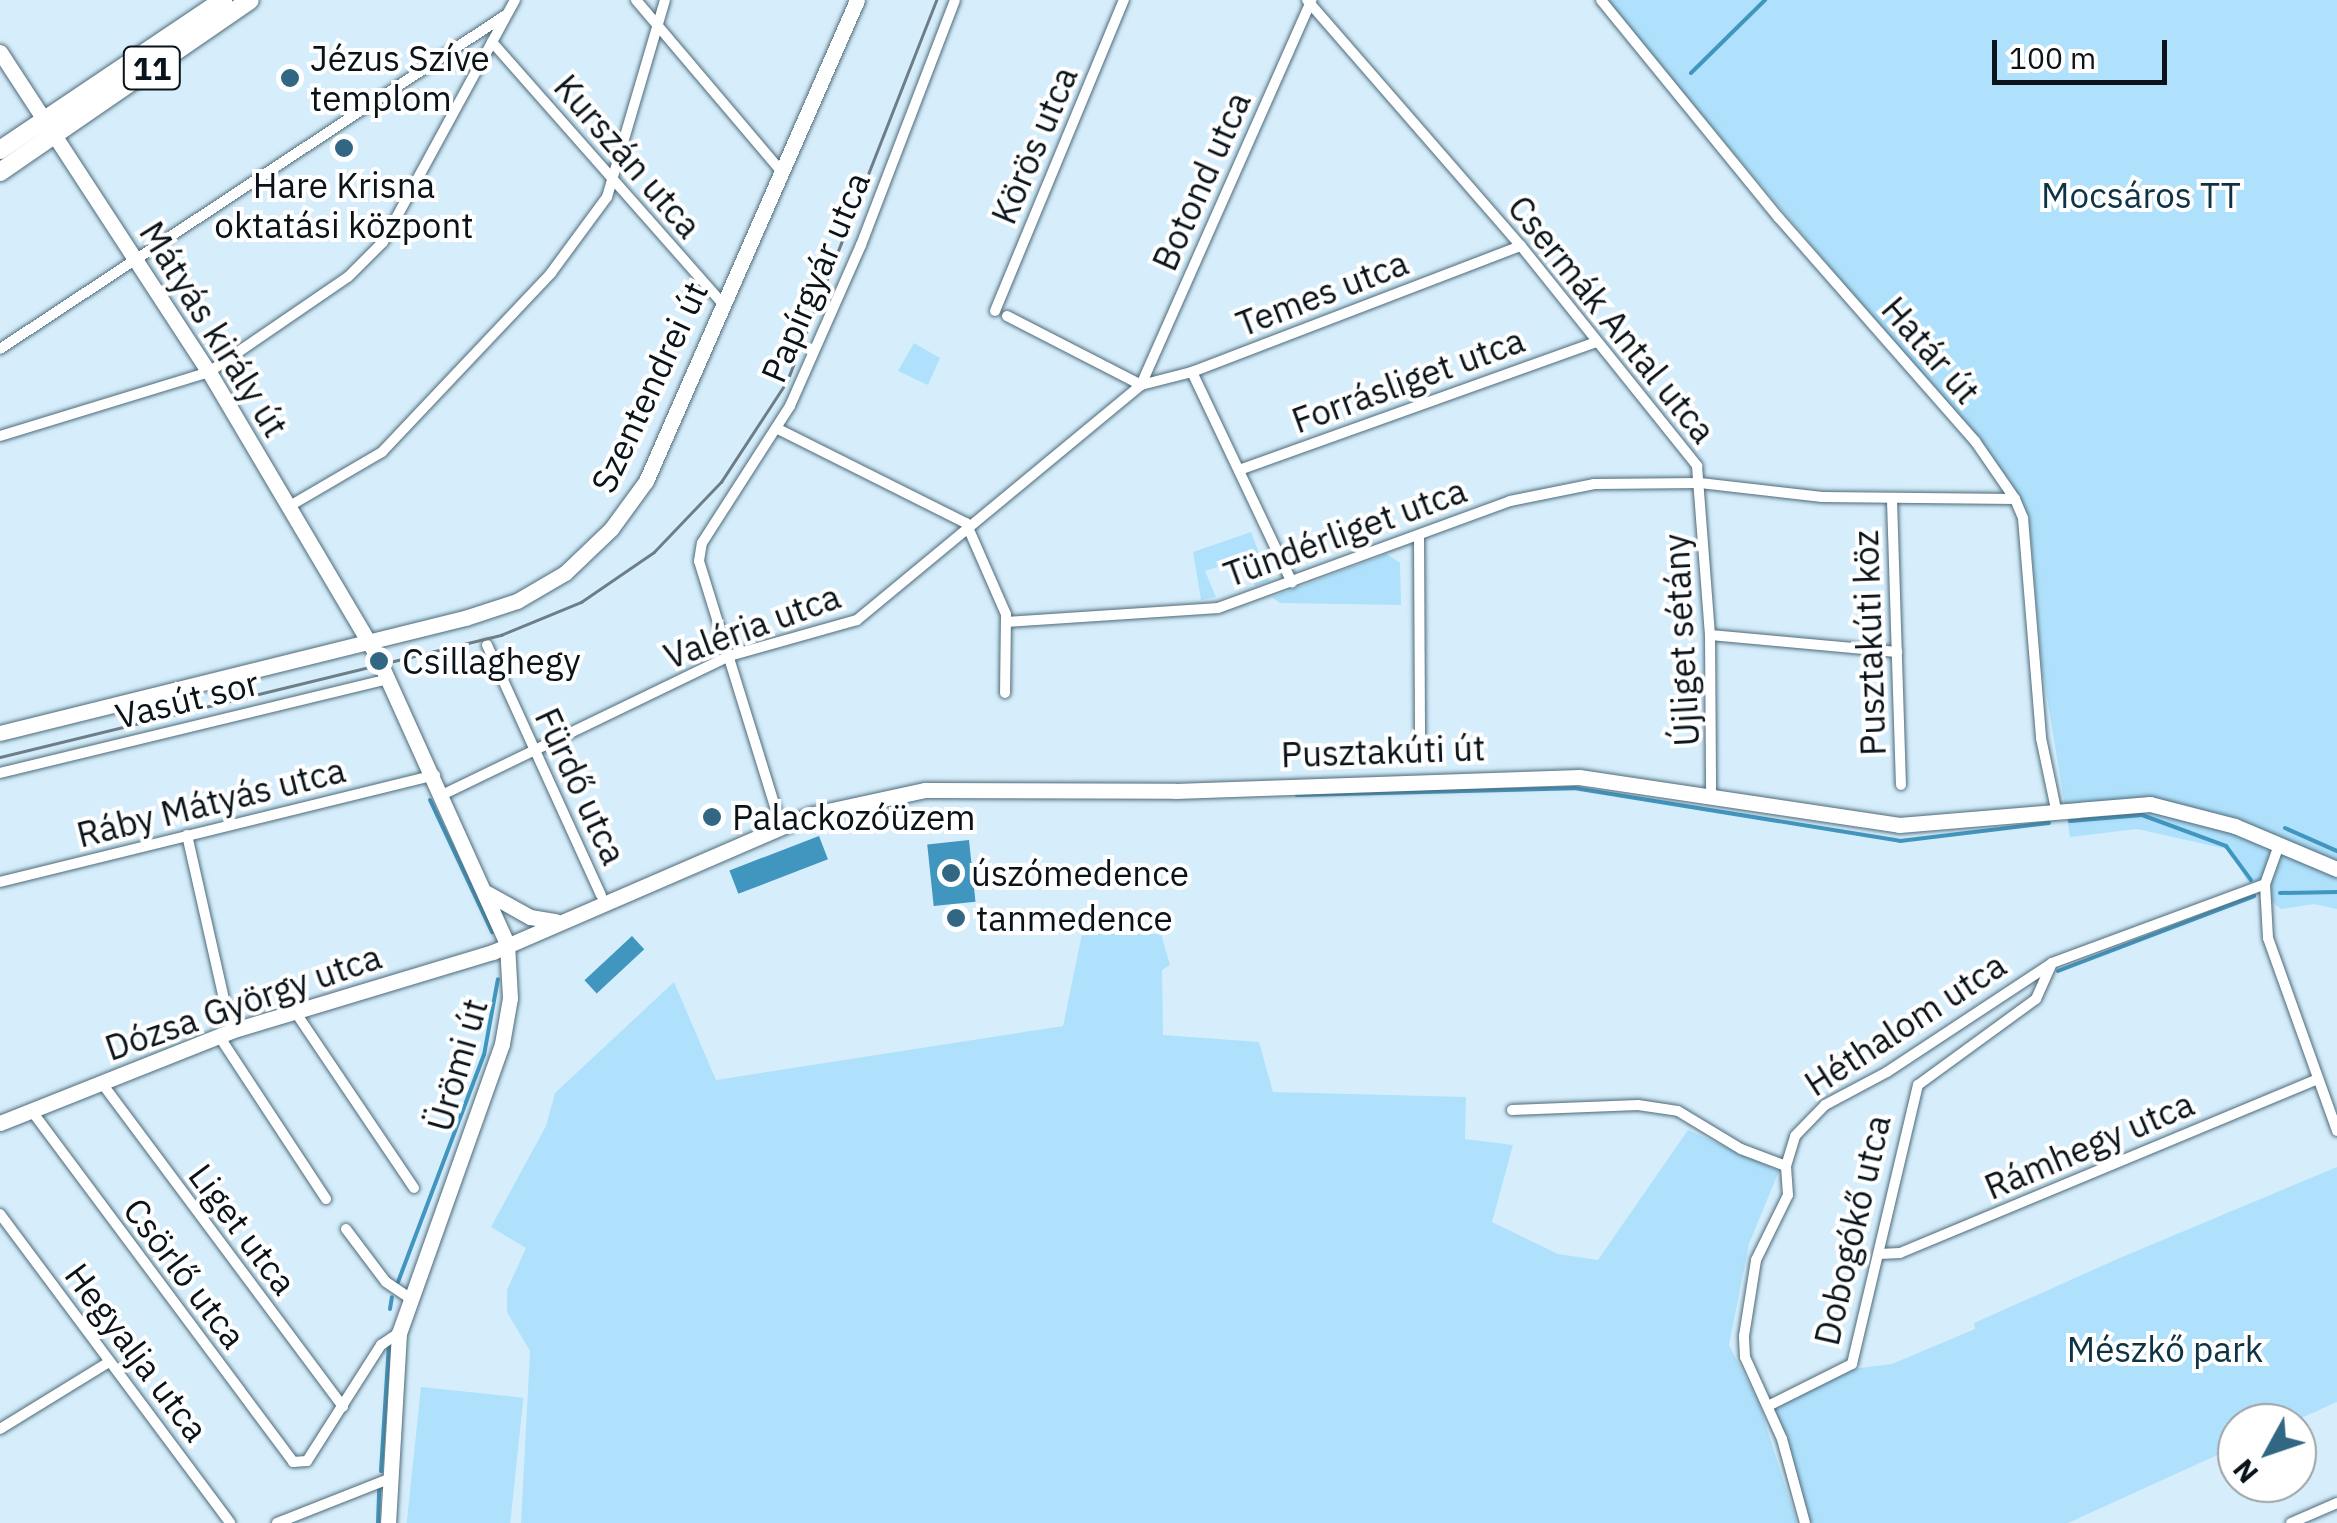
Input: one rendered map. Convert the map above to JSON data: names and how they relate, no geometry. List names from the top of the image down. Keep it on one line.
{"streets":{"main road":["11"],"street":["Körös utca","Kurszán utca","Botond utca","Papírgyár utca","Temes utca","Csermák Antal utca","Mátyás király út","Határ út","Forrásliget utca","Szentendrei út","Tündérliget utca","Valéria utca","Újliget sétány","Pusztakúti köz","Vasút sor","Pusztakúti út","Fürdő utca","Ráby Mátyás utca","Dózsa György utca","Héthalom utca","Ürömi út","Rámhegy utca","Liget utca","Dobogókő utca","Csörlő utca","Hegyalja utca"]},"crossings":[["11","Mátyás király út"],["Körös utca","Botond utca"],["Körös utca","Temes utca"],["Körös utca","Valéria utca"],["Kurszán utca","Szentendrei út"],["Botond utca","Temes utca"],["Botond utca","Csermák Antal utca"],["Botond utca","Valéria utca"],["Papírgyár utca","Valéria utca"],["Temes utca","Csermák Antal utca"],["Temes utca","Valéria utca"],["Csermák Antal utca","Határ út"],["Csermák Antal utca","Forrásliget utca"],["Csermák Antal utca","Tündérliget utca"],["Csermák Antal utca","Újliget sétány"],["Csermák Antal utca","Pusztakúti köz"],["Mátyás király út","Szentendrei út"],["Mátyás király út","Ürömi út"],["Határ út","Pusztakúti út"],["Szentendrei út","Ürömi út"],["Tündérliget utca","Újliget sétány"],["Valéria utca","Fürdő utca"],["Valéria utca","Ürömi út"],["Újliget sétány","Pusztakúti út"],["Vasút sor","Ürömi út"],["Pusztakúti út","Dózsa György utca"],["Pusztakúti út","Ürömi út"],["Ráby Mátyás utca","Ürömi út"],["Dózsa György utca","Ürömi út"],["Dózsa György utca","Liget utca"],["Dózsa György utca","Csörlő utca"],["Héthalom utca","Dobogókő utca"],["Rámhegy utca","Dobogókő utca"],["Liget utca","Csörlő utca"]],"parks":["Mocsáros TT","Mészkő park"],"places":["Jézus Szíve templom","Hare Krisna oktatási központ","Csillaghegy","Palackozóüzem","úszómedence","tanmedence"],"scale_bar":"100 m","north":"bottom left"}
